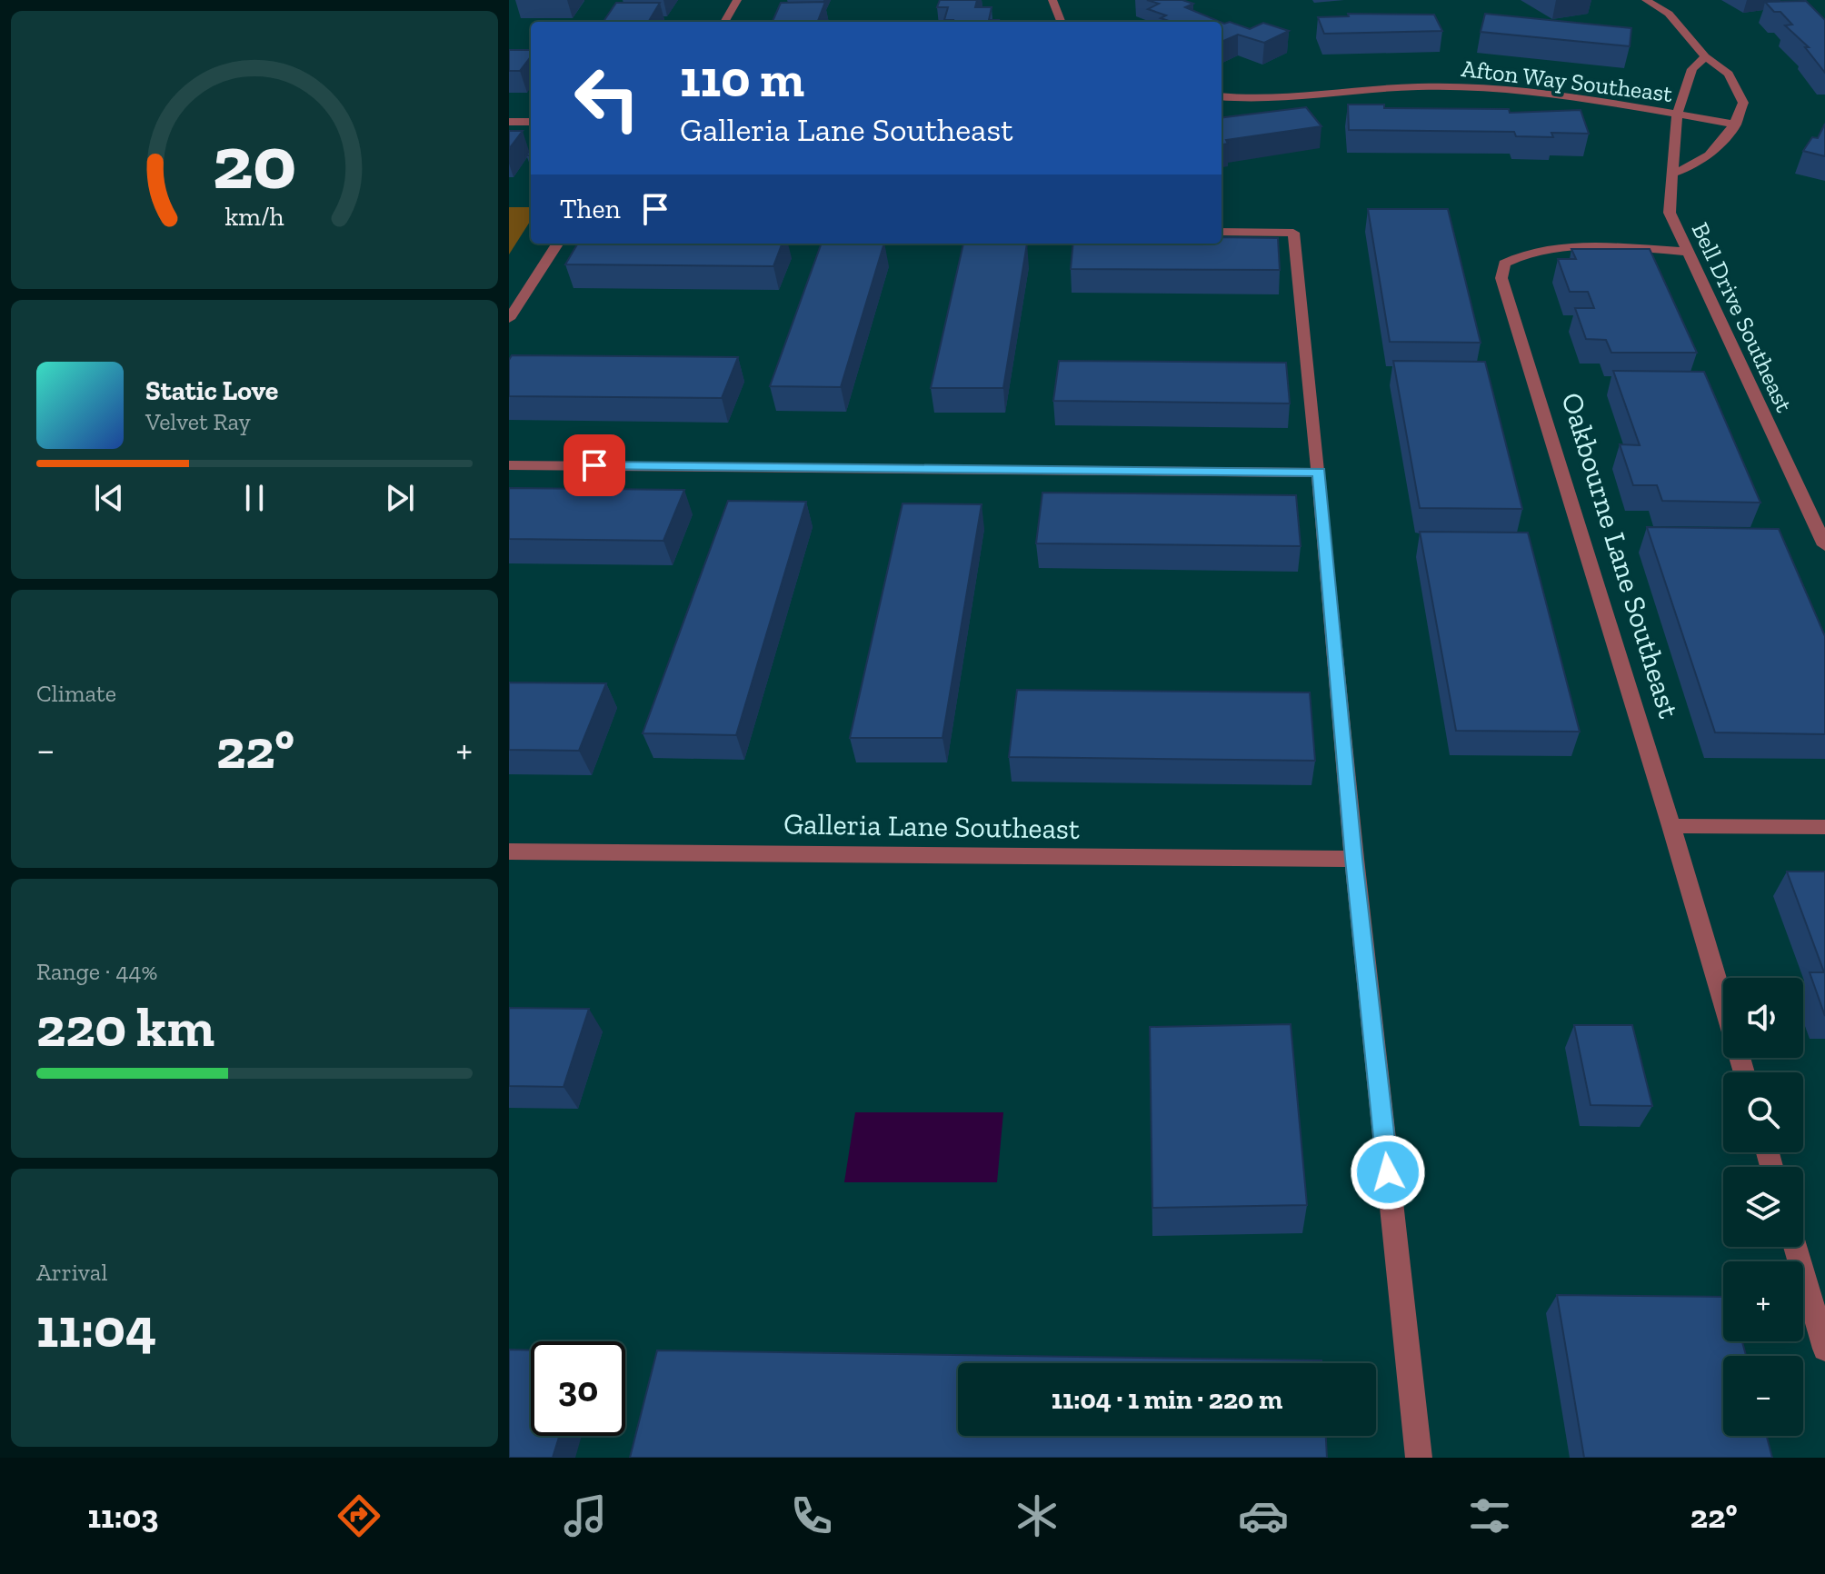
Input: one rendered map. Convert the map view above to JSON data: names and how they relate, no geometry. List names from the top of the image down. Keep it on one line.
{"streets":{"street":["Afton Way Southeast","Bell Drive Southeast","Oakbourne Lane Southeast","Galleria Lane Southeast"]},"crossings":[["Afton Way Southeast","Bell Drive Southeast"],["Bell Drive Southeast","Oakbourne Lane Southeast"]],"page":{"turn":["110 m","Galleria Lane Southeast"],"then":"Then","song":["Static Love","Velvet Ray"],"tile":["Climate",["Range · 44%","220 km"],["Arrival","11:04"]],"heat":["−","22°","+"],"map_buttons":["+","−"],"limit":"30","trip":"11:04 · 1 min · 220 m","tabs":["11:03","22°"],"gauge":["20","km/h"]}}
